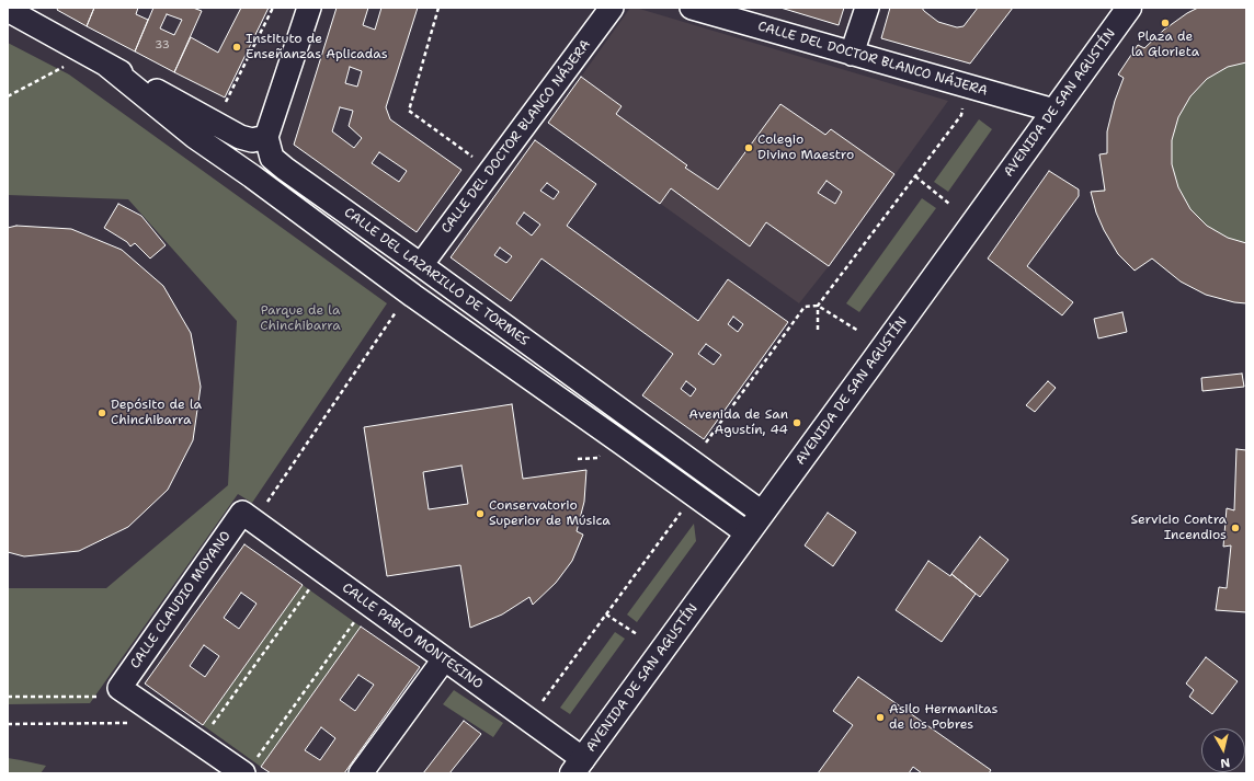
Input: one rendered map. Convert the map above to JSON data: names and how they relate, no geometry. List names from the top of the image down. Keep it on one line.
{"streets":{"highway":["AVENIDA DE SAN AGUSTÍN"],"street":["CALLE DEL DOCTOR BLANCO NÁJERA","CALLE DEL LAZARILLO DE TORMES","CALLE CLAUDIO MOYANO","CALLE PABLO MONTESINO"]},"crossings":[["CALLE DEL DOCTOR BLANCO NÁJERA","AVENIDA DE SAN AGUSTÍN"],["CALLE DEL DOCTOR BLANCO NÁJERA","CALLE DEL LAZARILLO DE TORMES"],["AVENIDA DE SAN AGUSTÍN","CALLE DEL LAZARILLO DE TORMES"],["AVENIDA DE SAN AGUSTÍN","CALLE PABLO MONTESINO"],["CALLE CLAUDIO MOYANO","CALLE PABLO MONTESINO"]],"parks":["Parque de la Chinchibarra"],"places":["Plaza de la Glorieta","Instituto de Enseñanzas Aplicadas","Colegio Divino Maestro","Depósito de la Chinchibarra","Avenida de San Agustín, 44","Conservatorio Superior de Música","Servicio Contra Incendios","Asilo Hermanitas de los Pobres"],"house_numbers":["33"],"north":"bottom"}
